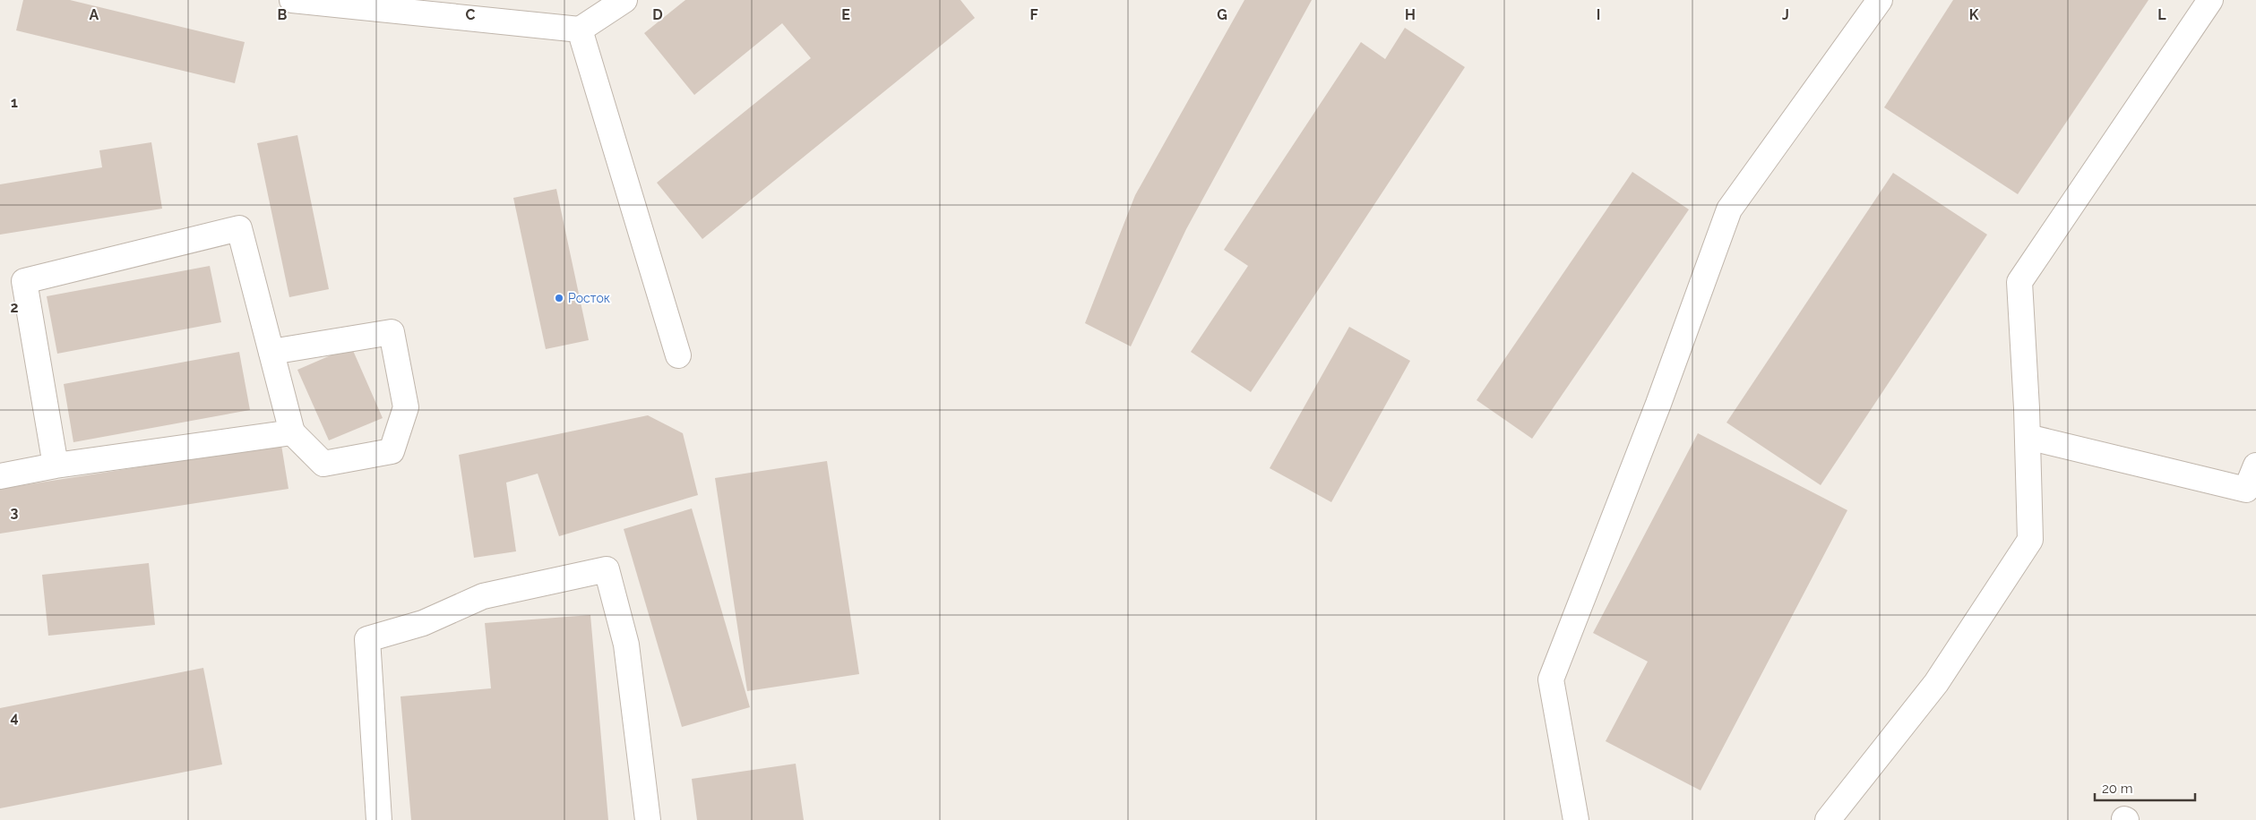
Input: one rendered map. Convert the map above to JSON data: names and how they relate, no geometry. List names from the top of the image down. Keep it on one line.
{"places":["Росток"],"scale_bar":"20 m","grid":{"columns":["A","B","C","D","E","F","G","H","I","J","K","L"],"rows":["1","2","3","4"]}}
